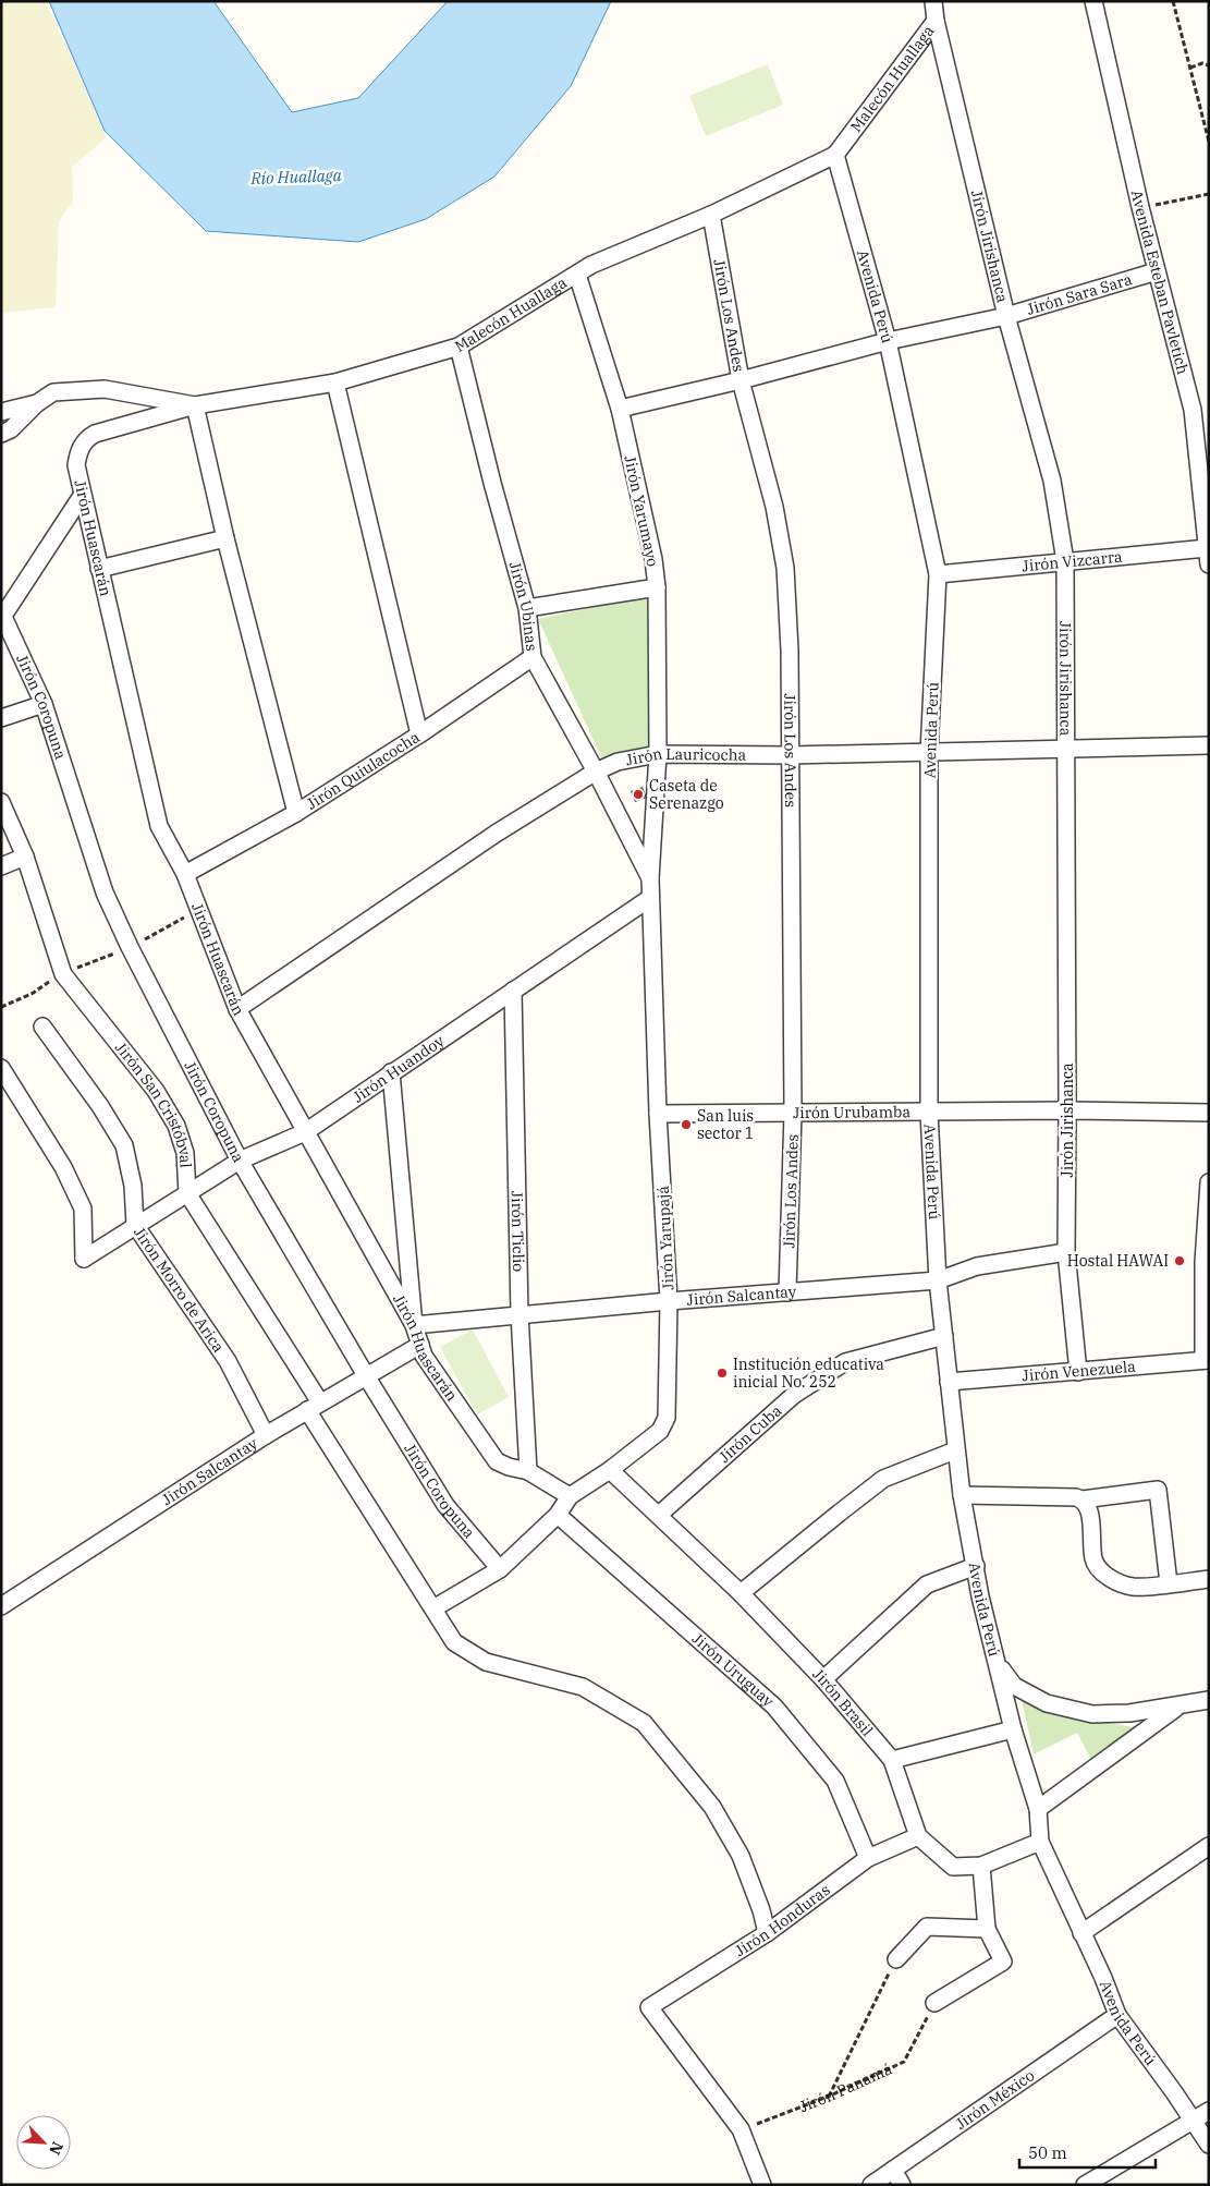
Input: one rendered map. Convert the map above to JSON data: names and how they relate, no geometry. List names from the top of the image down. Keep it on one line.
{"streets":{"street":["Malecón Huallaga","Jirón Jirishanca","Avenida Esteban Pavletich","Jirón Sara Sara","Avenida Perú","Jirón Los Andes","Jirón Yarumayo","Jirón Huascarán","Jirón Vizcarra","Jirón Ubinas","Jirón Coropuna","Jirón Lauricocha","Jirón Quiulacocha","Jirón Huandoy","Jirón San Cristóbval","Jirón Urubamba","Jirón Ticlio","Jirón Yarupajá","Jirón Morro de Arica","Jirón Salcantay","Jirón Venezuela","Jirón Cuba","Jirón Uruguay","Jirón Brasil","Jirón Honduras","Jirón México"],"path":["Jirón Panamá"]},"crossings":[["Malecón Huallaga","Jirón Jirishanca"],["Malecón Huallaga","Avenida Perú"],["Malecón Huallaga","Jirón Los Andes"],["Malecón Huallaga","Jirón Yarumayo"],["Malecón Huallaga","Jirón Huascarán"],["Malecón Huallaga","Jirón Ubinas"],["Jirón Jirishanca","Jirón Sara Sara"],["Jirón Jirishanca","Jirón Vizcarra"],["Jirón Jirishanca","Jirón Lauricocha"],["Jirón Jirishanca","Jirón Urubamba"],["Jirón Jirishanca","Jirón Salcantay"],["Jirón Jirishanca","Jirón Venezuela"],["Avenida Esteban Pavletich","Jirón Sara Sara"],["Avenida Esteban Pavletich","Jirón Vizcarra"],["Jirón Sara Sara","Avenida Perú"],["Jirón Sara Sara","Jirón Los Andes"],["Jirón Sara Sara","Jirón Yarumayo"],["Avenida Perú","Jirón Vizcarra"],["Avenida Perú","Jirón Lauricocha"],["Avenida Perú","Jirón Urubamba"],["Avenida Perú","Jirón Salcantay"],["Avenida Perú","Jirón Venezuela"],["Avenida Perú","Jirón Cuba"],["Avenida Perú","Jirón Brasil"],["Avenida Perú","Jirón México"],["Jirón Los Andes","Jirón Lauricocha"],["Jirón Los Andes","Jirón Urubamba"],["Jirón Los Andes","Jirón Salcantay"],["Jirón Yarumayo","Jirón Lauricocha"],["Jirón Yarumayo","Jirón Yarupajá"],["Jirón Huascarán","Jirón Lauricocha"],["Jirón Huascarán","Jirón Quiulacocha"],["Jirón Huascarán","Jirón Huandoy"],["Jirón Huascarán","Jirón Ticlio"],["Jirón Huascarán","Jirón Yarupajá"],["Jirón Huascarán","Jirón Salcantay"],["Jirón Ubinas","Jirón Lauricocha"],["Jirón Ubinas","Jirón Quiulacocha"],["Jirón Ubinas","Jirón Yarupajá"],["Jirón Coropuna","Jirón Huandoy"],["Jirón Coropuna","Jirón Yarupajá"],["Jirón Coropuna","Jirón Salcantay"],["Jirón Lauricocha","Jirón Yarupajá"],["Jirón Huandoy","Jirón San Cristóbval"],["Jirón Huandoy","Jirón Ticlio"],["Jirón Huandoy","Jirón Yarupajá"],["Jirón Huandoy","Jirón Morro de Arica"],["Jirón San Cristóbval","Jirón Yarupajá"],["Jirón San Cristóbval","Jirón Salcantay"],["Jirón San Cristóbval","Jirón Honduras"],["Jirón Urubamba","Jirón Yarupajá"],["Jirón Ticlio","Jirón Salcantay"],["Jirón Yarupajá","Jirón Salcantay"],["Jirón Yarupajá","Jirón Uruguay"],["Jirón Yarupajá","Jirón Brasil"],["Jirón Morro de Arica","Jirón Salcantay"],["Jirón Cuba","Jirón Brasil"],["Jirón Uruguay","Jirón Honduras"],["Jirón Brasil","Jirón Honduras"],["Jirón Honduras","Jirón Panamá"]],"water":["Río Huallaga"],"places":["Caseta de Serenazgo","San luis sector 1","Hostal HAWAI","Institución educativa inicial No. 252"],"scale_bar":"50 m","north":"bottom right"}
